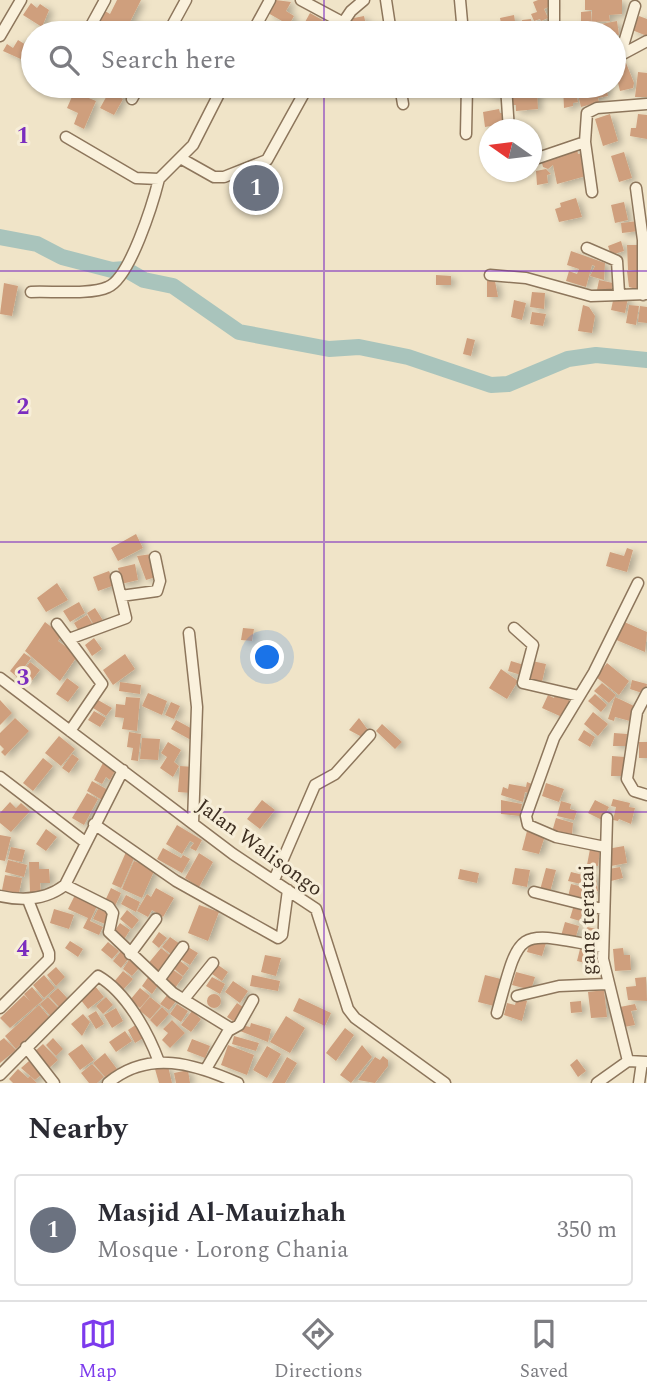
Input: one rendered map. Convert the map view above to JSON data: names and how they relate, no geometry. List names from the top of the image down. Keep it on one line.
{"streets":{"street":["Jalan Walisongo","gang teratai"]},"north":"left","page":{"search":"Search here","pins":"1","heading":"Nearby","list":[{"mark":"1","name":"Masjid Al-Mauizhah","note":"Mosque · Lorong Chania","value":"350 m"}],"nav":["Map","Directions","Saved"]},"grid":{"rows":["1","2","3","4"]}}
